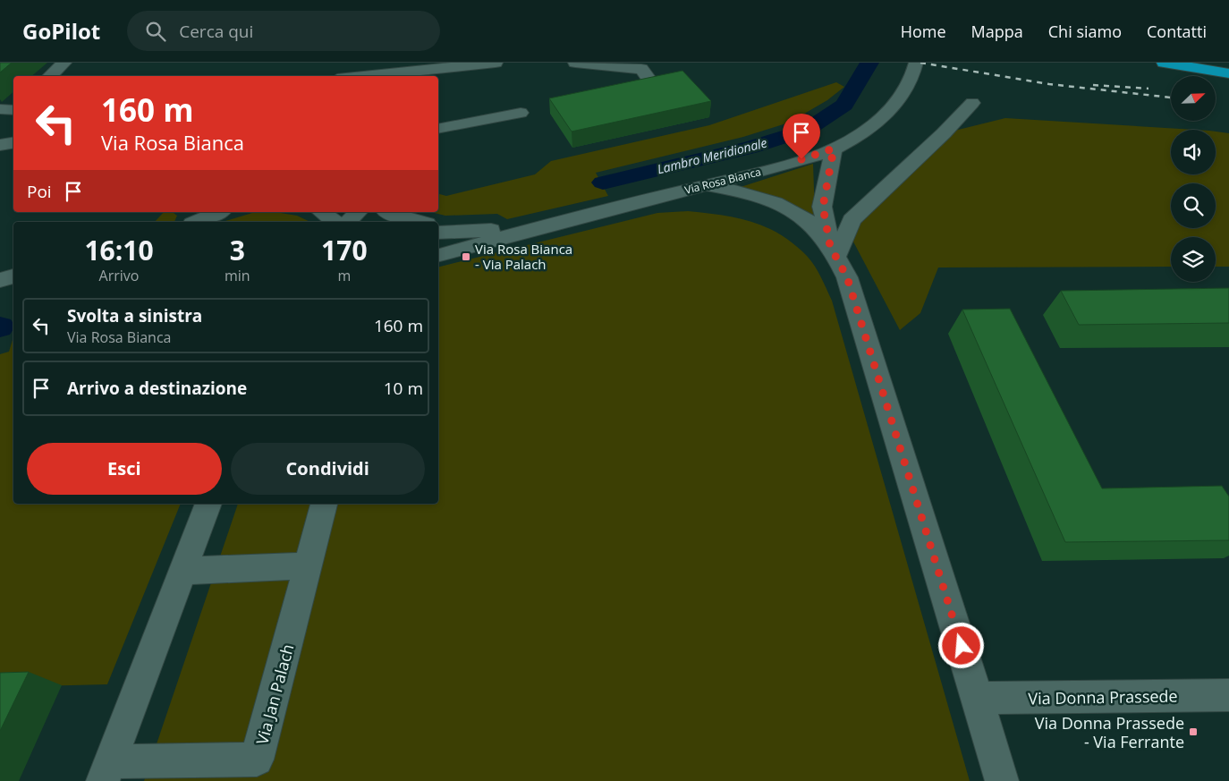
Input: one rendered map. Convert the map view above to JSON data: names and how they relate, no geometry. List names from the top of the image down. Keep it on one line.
{"streets":{"street":["Via Rosa Bianca","Via Jan Palach","Via Donna Prassede"]},"water":["Lambro Meridionale"],"places":{"transit":["Via Rosa Bianca - Via Palach","Via Donna Prassede - Via Ferrante"]},"north":"top right","page":{"header":"GoPilot","search":"Cerca qui","nav":["Home","Mappa","Chi siamo","Contatti"],"turn":["160 m","Via Rosa Bianca"],"then":"Poi","eta":["16:10","Arrivo","3","min","170","m"],"list":[{"name":"Svolta a sinistra","note":"Via Rosa Bianca","value":"160 m"},{"name":"Arrivo a destinazione","value":"10 m"}],"buttons":["Esci","Condividi"]}}
